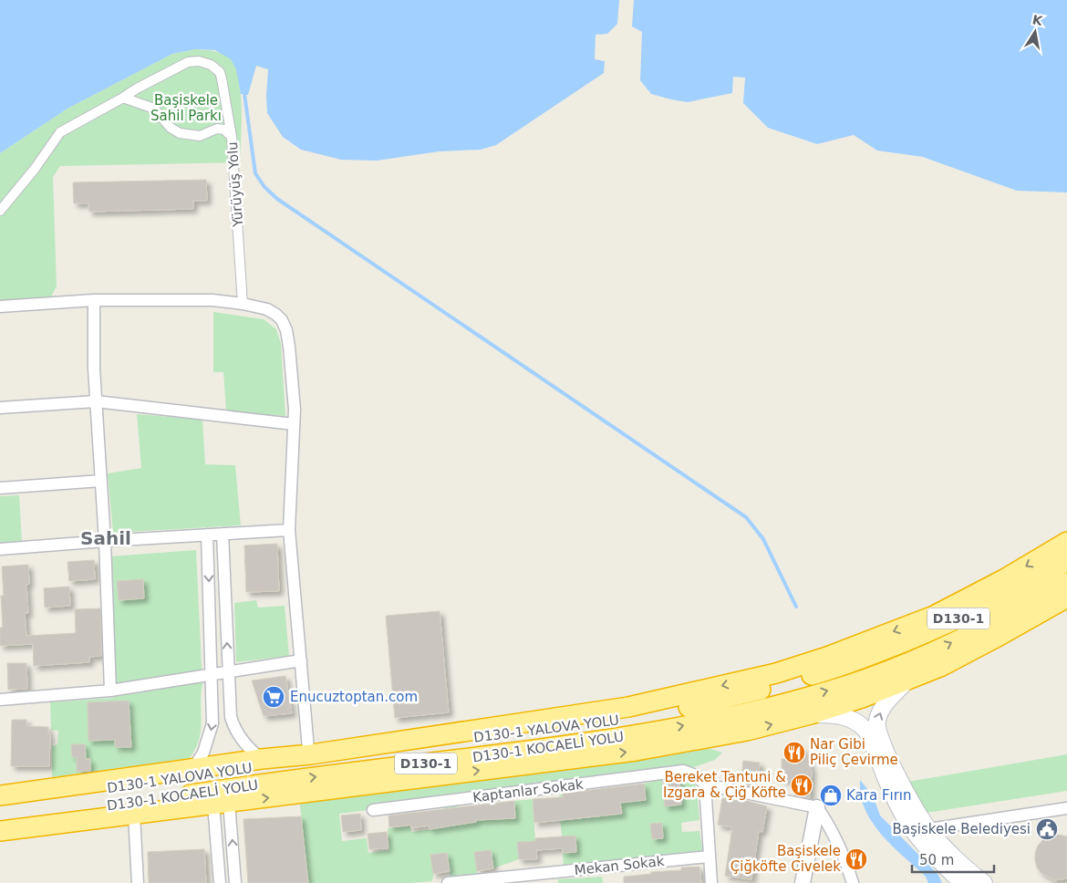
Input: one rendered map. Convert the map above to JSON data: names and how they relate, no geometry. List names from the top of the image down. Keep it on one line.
{"streets":{"highway":["D130-1","D130-1 YALOVA YOLU","D130-1 KOCAELİ YOLU"],"street":["Yürüyüş Yolu","Kaptanlar Sokak","Mekan Sokak"]},"crossings":[["D130-1 YALOVA YOLU","D130-1 KOCAELİ YOLU"]],"districts":["Sahil"],"parks":["Başiskele Sahil Parkı"],"places":{"supermarket":["Enucuztoptan.com"],"restaurant":["Nar Gibi Piliç Çevirme","Bereket Tantuni & Izgara & Çiğ Köfte","Başiskele Çiğköfte Civelek"],"shop":["Kara Fırın"],"public building":["Başiskele Belediyesi"]},"scale_bar":"50 m","north":"top"}
